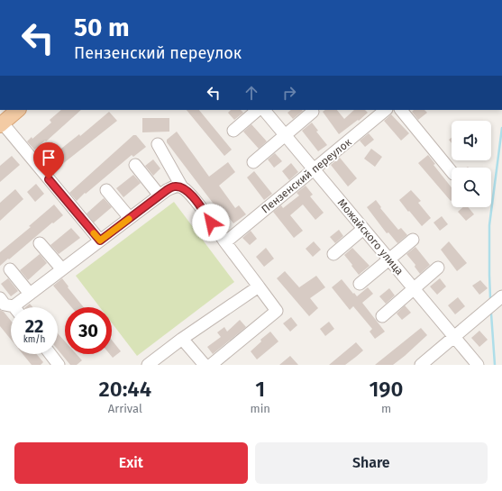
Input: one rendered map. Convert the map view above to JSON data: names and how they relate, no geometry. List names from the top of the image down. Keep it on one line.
{"streets":{"street":["Пензенский переулок","Можайского улица"]},"crossings":[["Пензенский переулок","Можайского улица"]],"page":{"turn":["50 m","Пензенский переулок"],"speed":"22 km/h","limit":"30","eta":["20:44","Arrival","1","min","190","m"],"buttons":["Exit","Share"]}}
